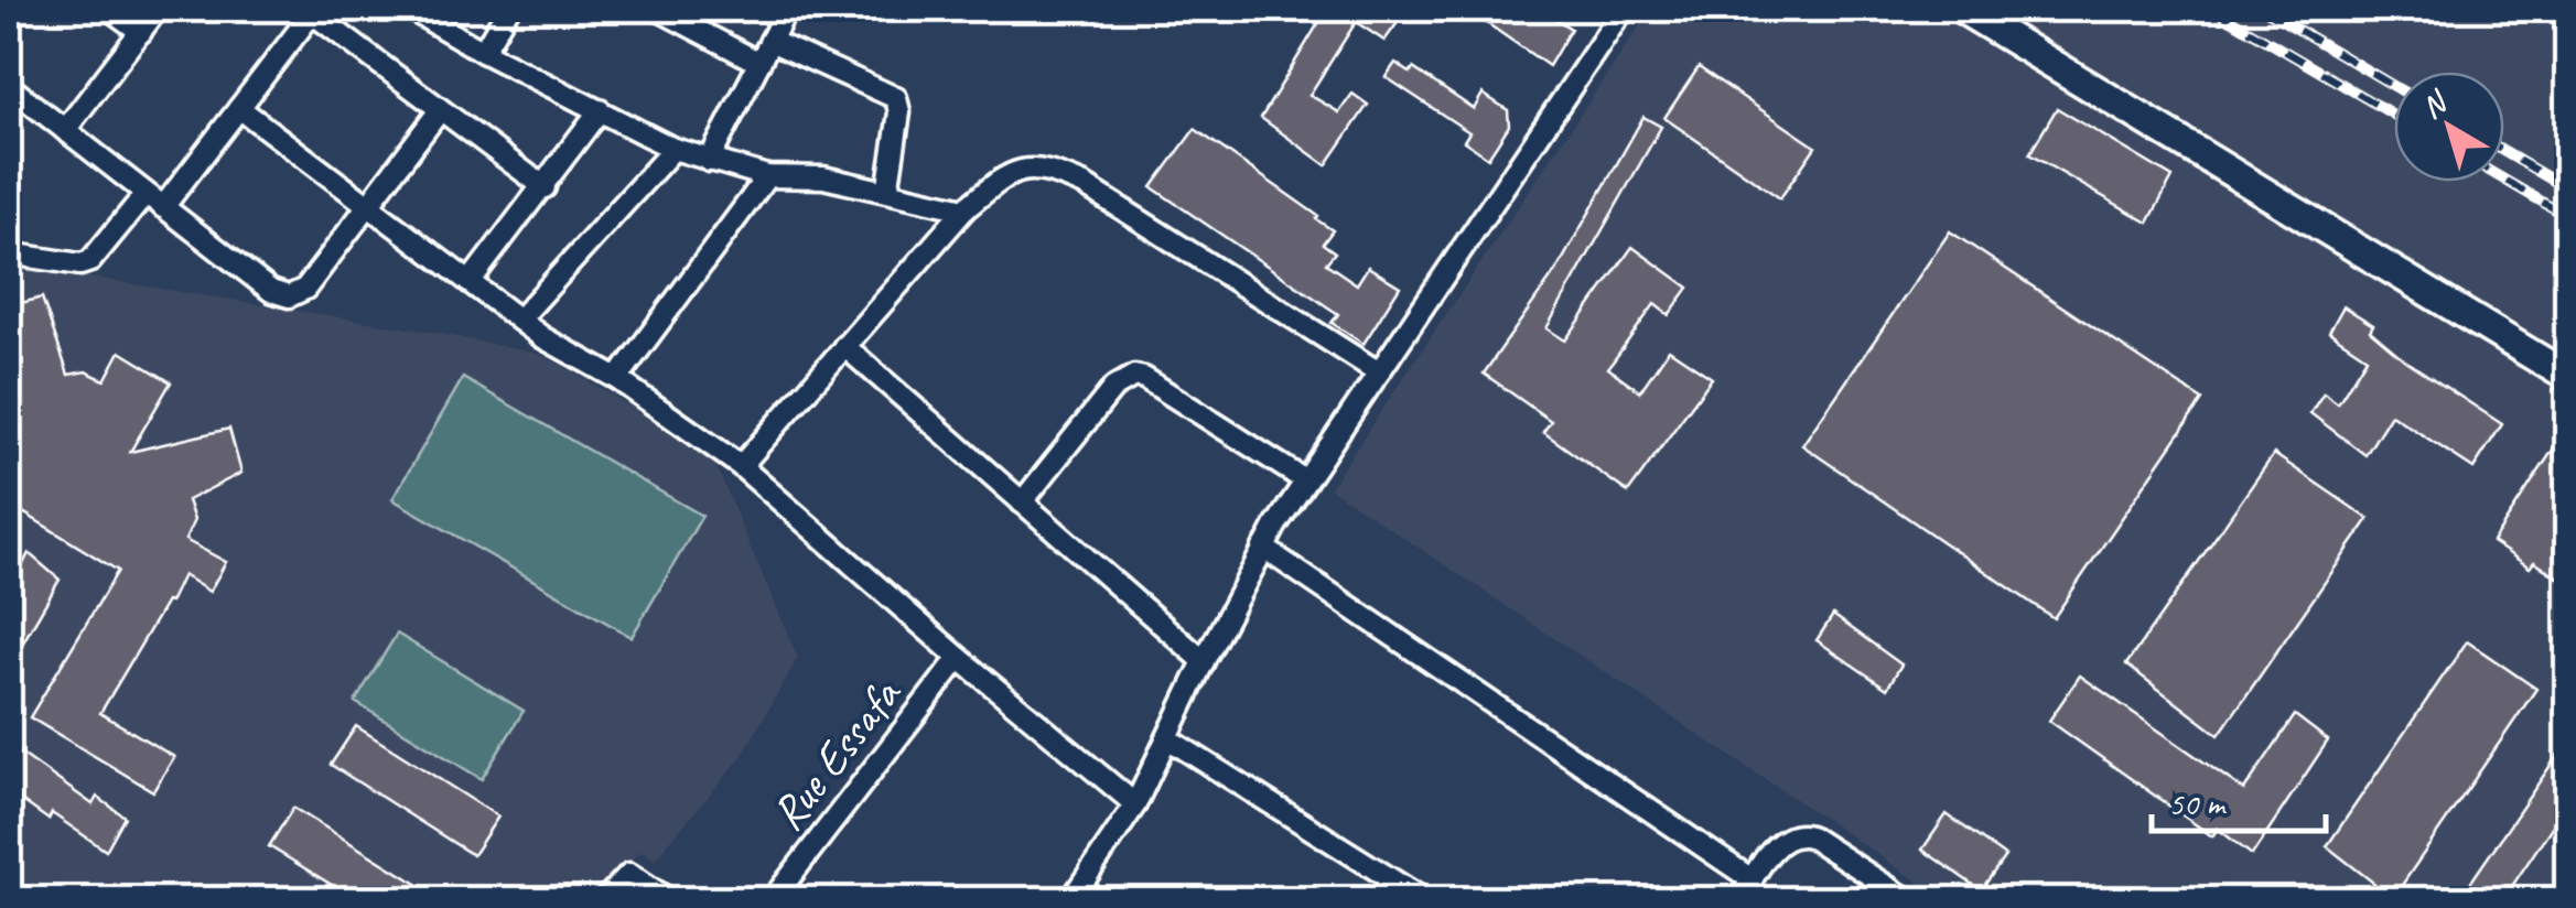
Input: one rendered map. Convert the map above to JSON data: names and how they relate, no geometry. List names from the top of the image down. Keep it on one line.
{"streets":{"street":["Rue Essafa"]},"scale_bar":"50 m","north":"top left"}
